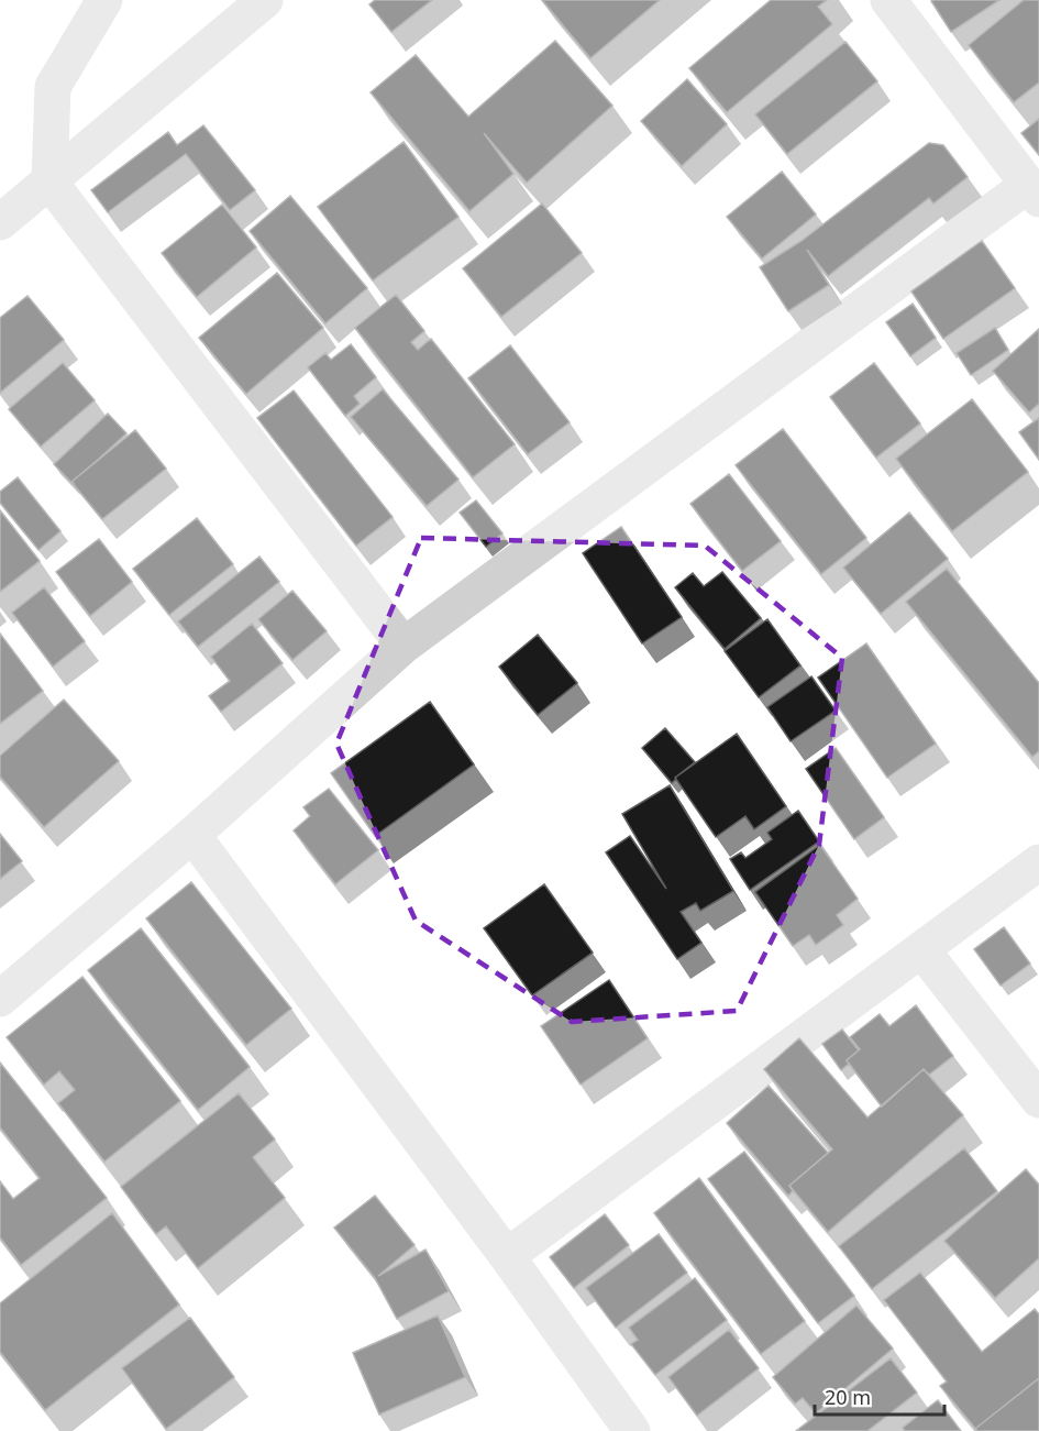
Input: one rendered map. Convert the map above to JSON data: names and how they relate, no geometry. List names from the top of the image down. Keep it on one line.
{"scale_bar":"20 m"}
